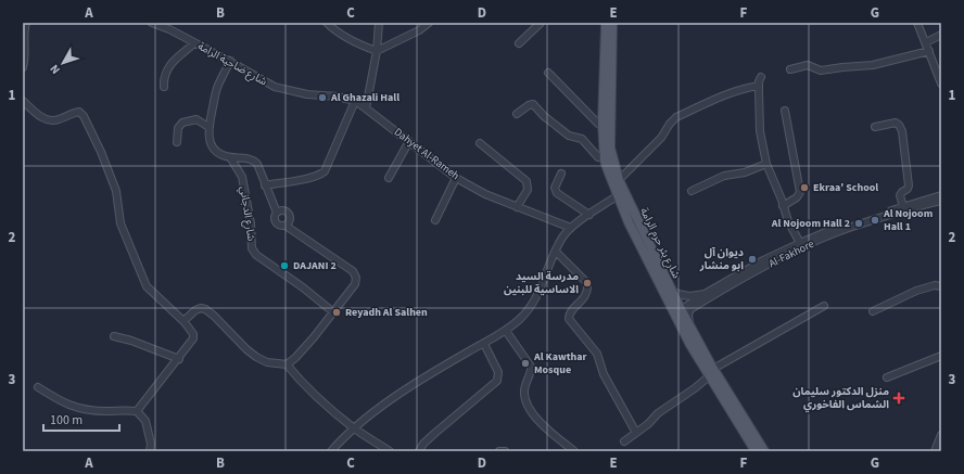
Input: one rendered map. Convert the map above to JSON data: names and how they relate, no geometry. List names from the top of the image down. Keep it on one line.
{"streets":{"main road":["شارع بئر حرم الرامة"],"street":["شارع ضاحية الرامة","Dahyet Al-Rameh","شارع الدجاني","Al-Fakhore"]},"crossings":[["شارع ضاحية الرامة","Dahyet Al-Rameh"],["شارع بئر حرم الرامة","Al-Fakhore"]],"places":{"other":["Al Ghazali Hall","Ekraa' School","Al Nojoom Hall 1","Al Nojoom Hall 2","ديوان آل ابو منشار","DAJANI 2","مدرسة السيد الاساسية للبنين","Reyadh Al Salhen","Al Kawthar Mosque"],"health":["منزل الدكتور سليمان الشماس الفاخوري"]},"scale_bar":"100 m","north":"bottom left","grid":{"columns":["A","B","C","D","E","F","G"],"rows":["1","2","3"]}}
